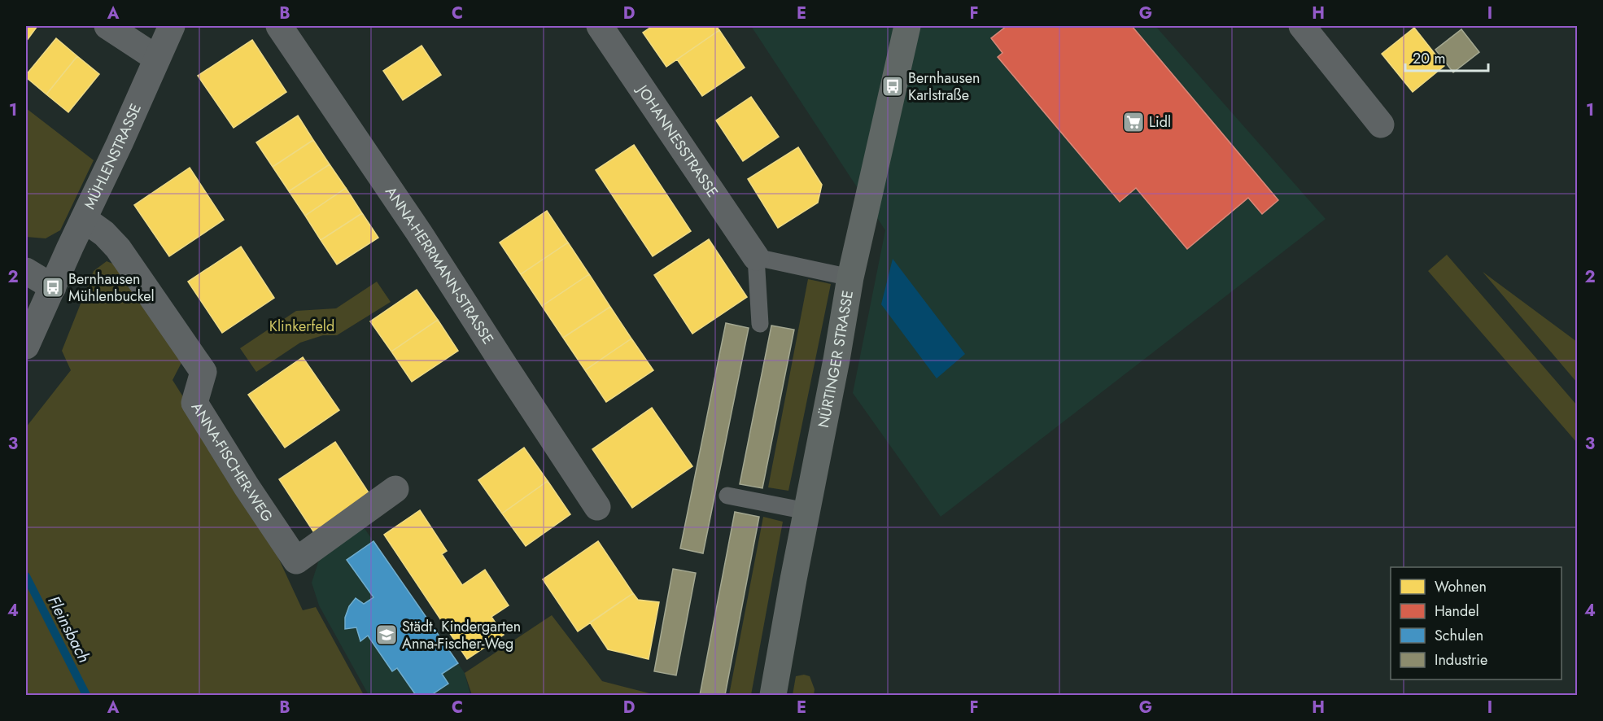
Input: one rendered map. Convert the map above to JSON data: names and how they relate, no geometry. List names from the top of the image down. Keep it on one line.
{"streets":{"main road":["NÜRTINGER STRASSE"],"street":["JOHANNESSTRASSE","MÜHLENSTRASSE","ANNA-HERRMANN-STRASSE","ANNA-FISCHER-WEG"]},"crossings":[["MÜHLENSTRASSE","ANNA-FISCHER-WEG"]],"water":["Fleinsbach"],"parks":["Klinkerfeld"],"places":{"bus stop":["Bernhausen Karlstraße","Bernhausen Mühlenbuckel"],"supermarket":["Lidl"],"school or university":["Städt. Kindergarten Anna-Fischer-Weg"]},"legend":["Wohnen","Handel","Schulen","Industrie"],"scale_bar":"20 m","grid":{"columns":["A","B","C","D","E","F","G","H","I"],"rows":["1","2","3","4"]}}
